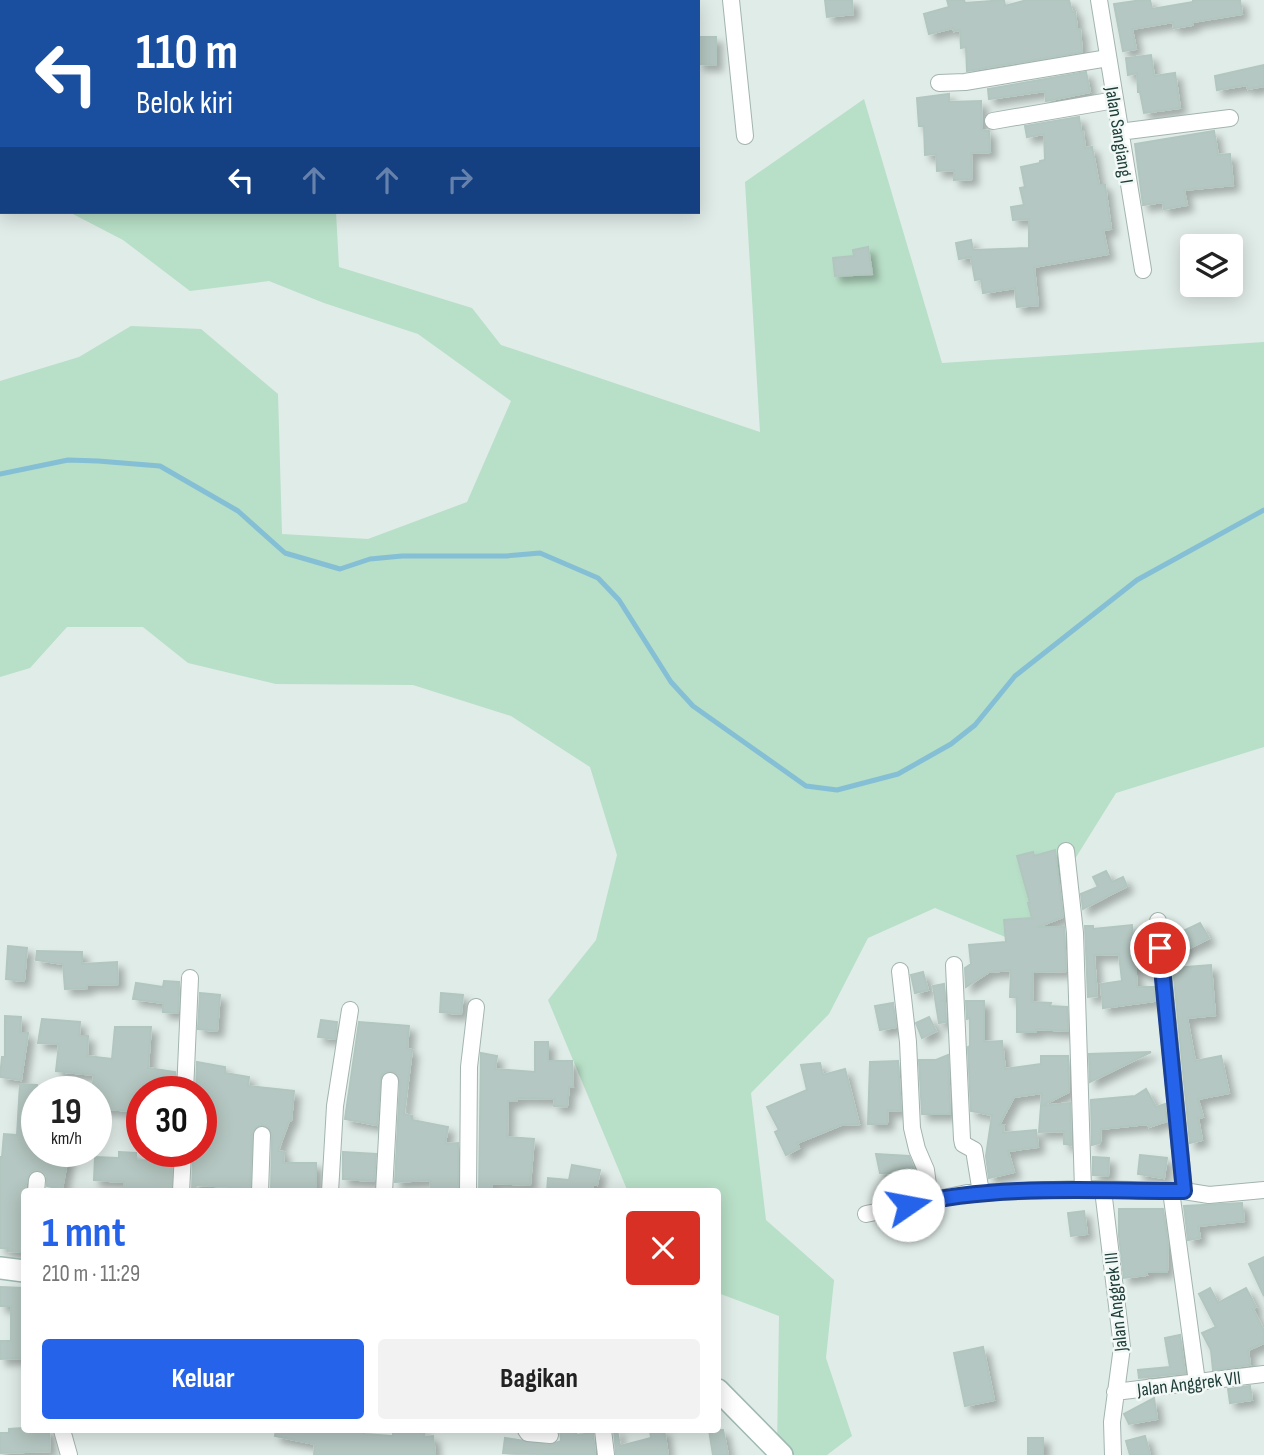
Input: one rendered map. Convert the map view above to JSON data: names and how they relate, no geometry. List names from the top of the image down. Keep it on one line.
{"streets":{"street":["Jalan Sangiang I","Jalan Anggrek III","Jalan Anggrek VII"]},"crossings":[["Jalan Anggrek III","Jalan Anggrek VII"]],"page":{"turn":["110 m","Belok kiri"],"speed":"19 km/h","limit":"30","heading":["1 mnt","210 m · 11:29"],"buttons":["Keluar","Bagikan"]}}
